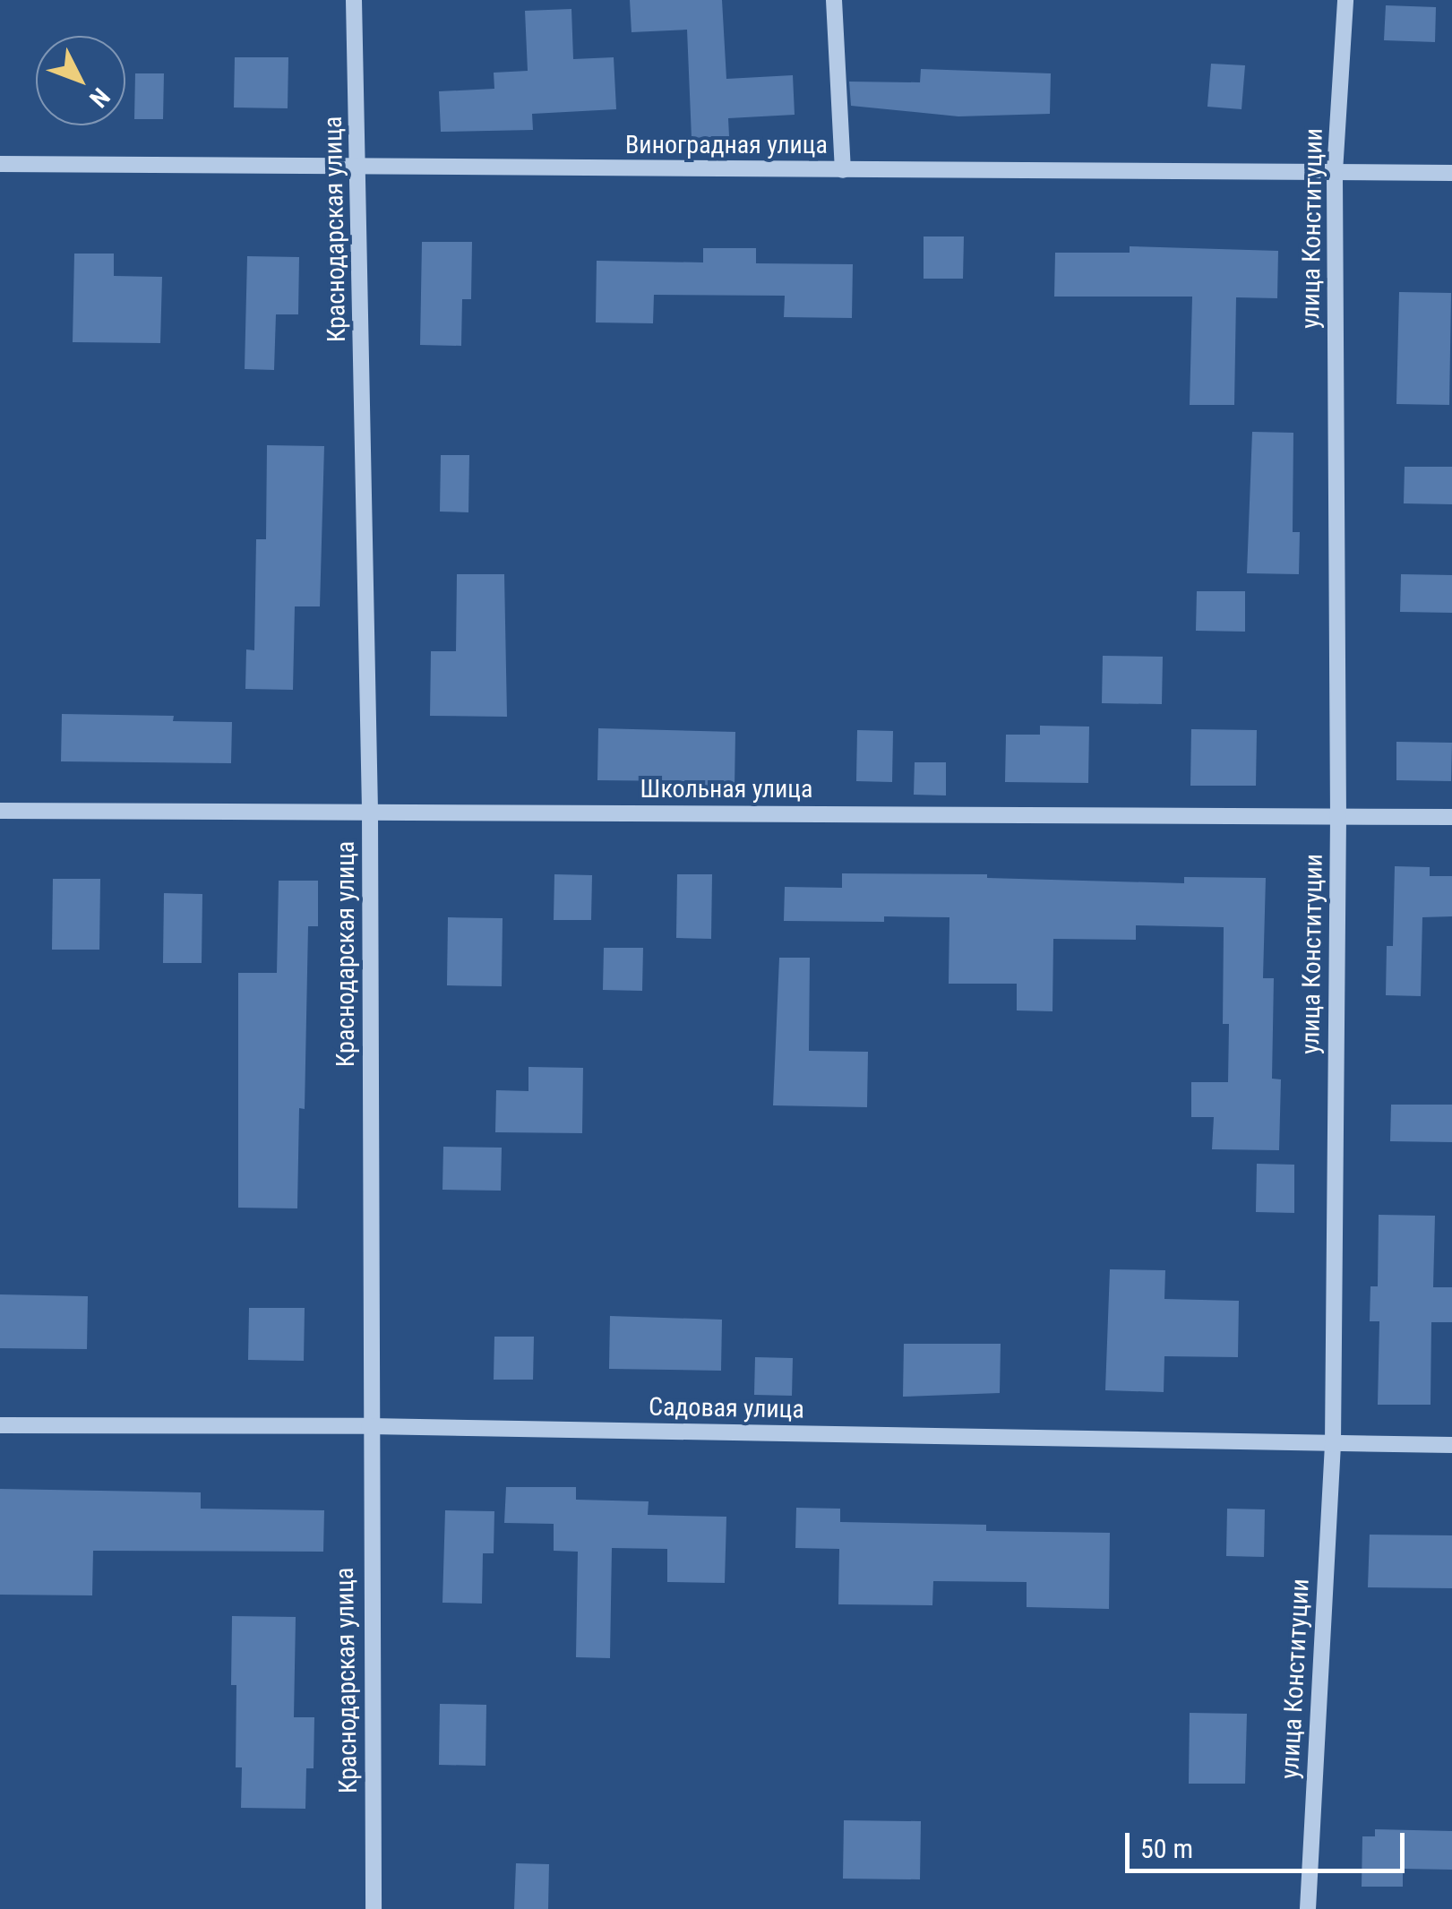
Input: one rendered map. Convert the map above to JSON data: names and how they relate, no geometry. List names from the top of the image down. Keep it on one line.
{"streets":{"street":["Виноградная улица","улица Конституции","Краснодарская улица","Школьная улица","Садовая улица"]},"crossings":[["Виноградная улица","улица Конституции"],["Виноградная улица","Краснодарская улица"],["улица Конституции","Школьная улица"],["улица Конституции","Садовая улица"],["Краснодарская улица","Школьная улица"],["Краснодарская улица","Садовая улица"]],"scale_bar":"50 m","north":"bottom right"}
